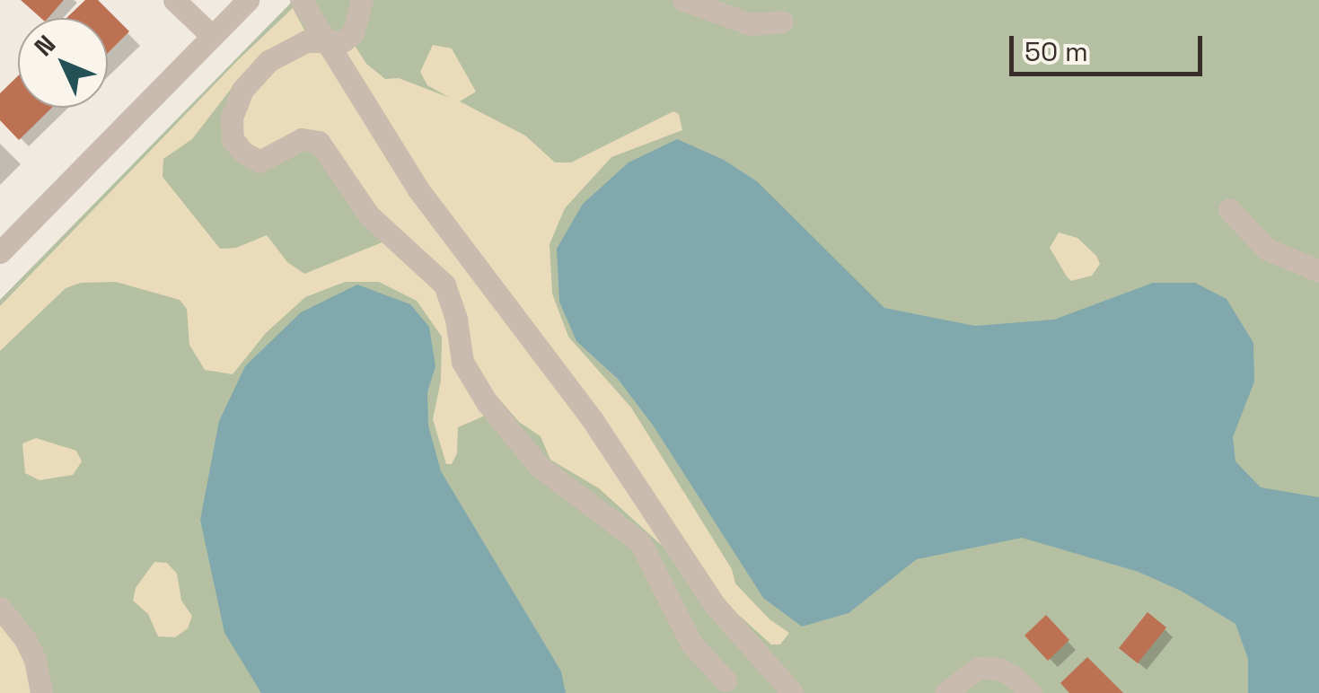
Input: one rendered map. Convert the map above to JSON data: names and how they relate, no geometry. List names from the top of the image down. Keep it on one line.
{"scale_bar":"50 m","north":"top left"}
